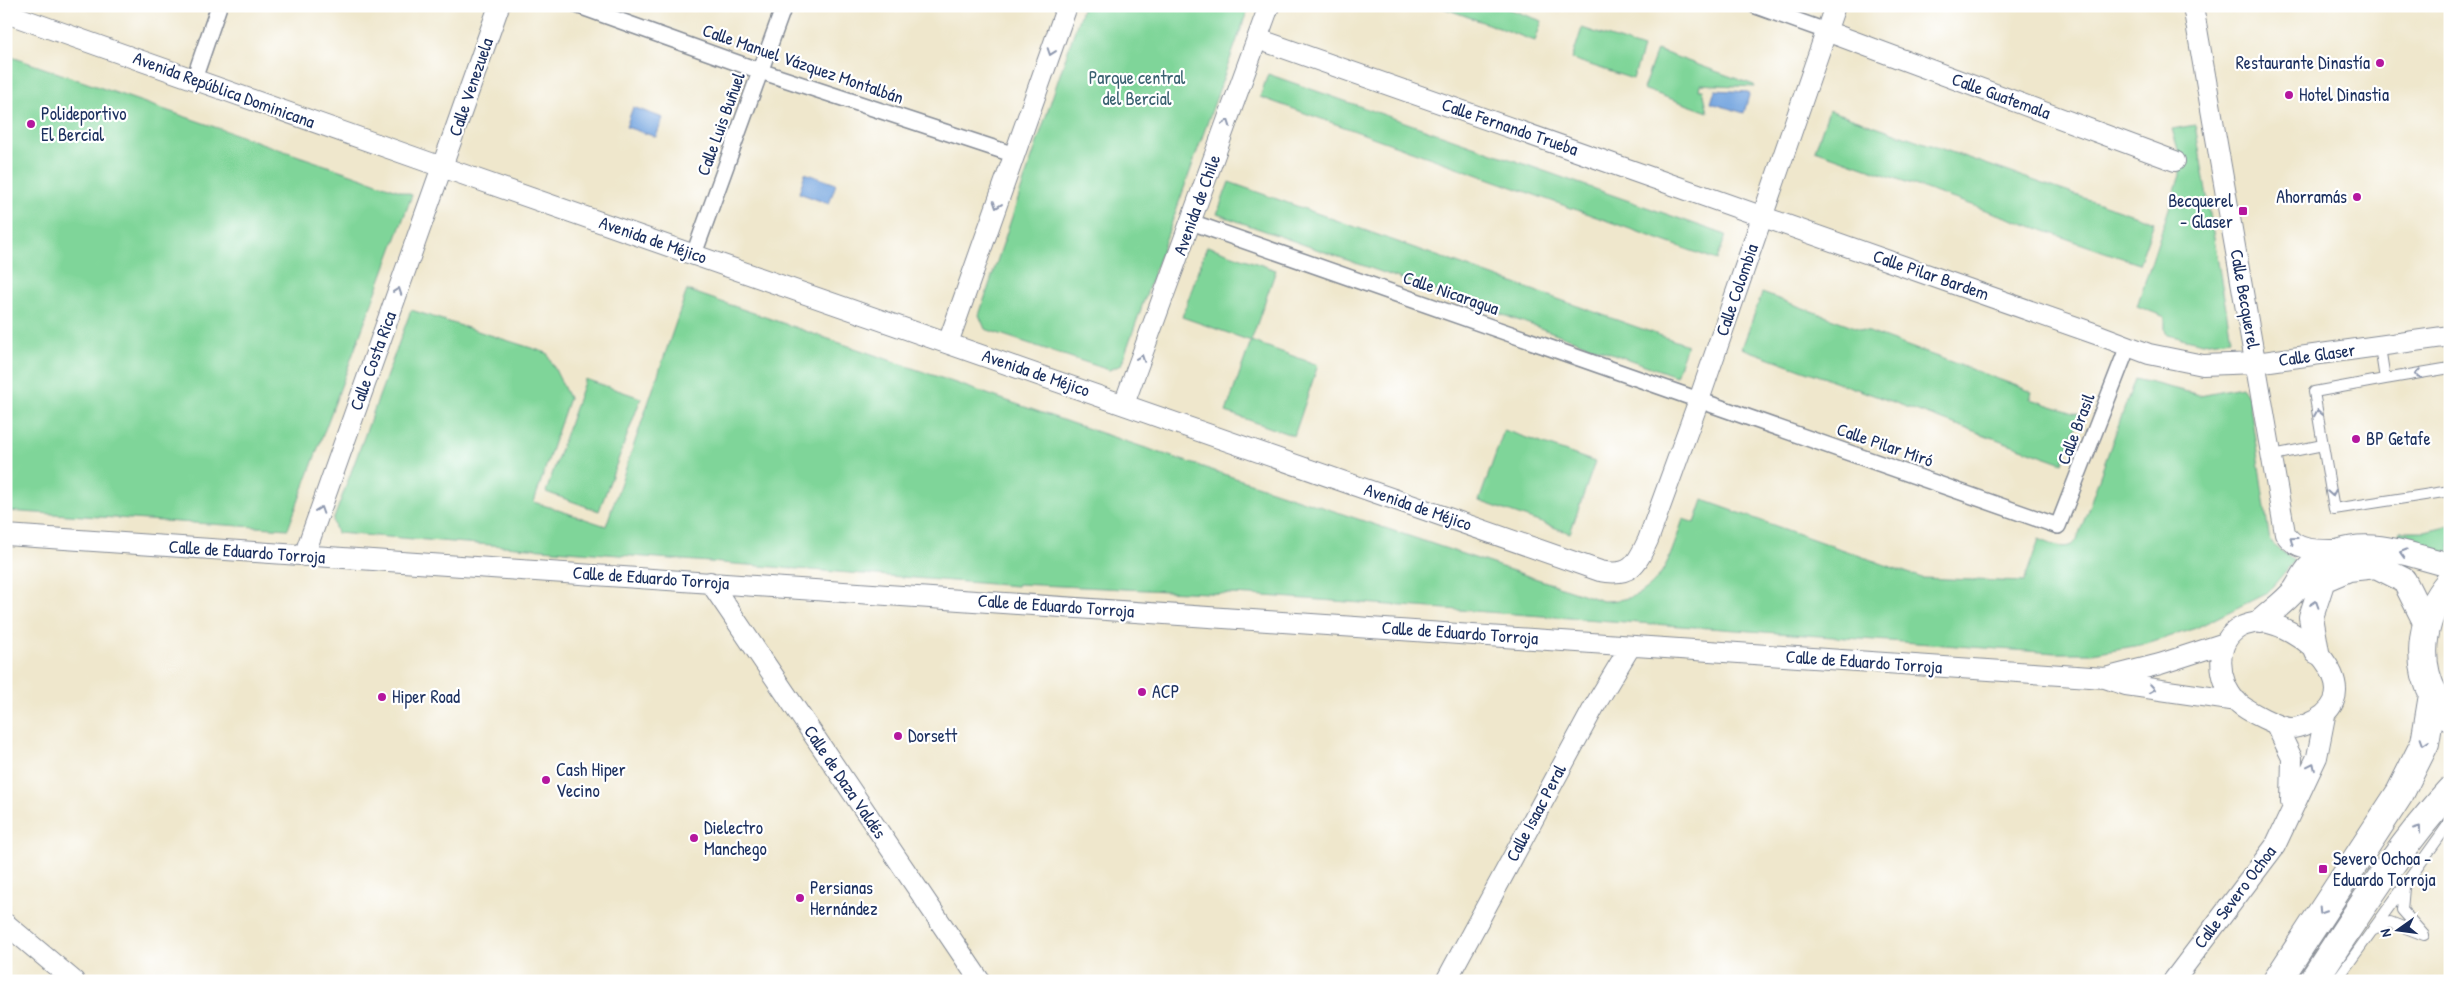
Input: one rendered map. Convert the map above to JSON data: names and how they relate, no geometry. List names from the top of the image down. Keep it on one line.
{"streets":{"street":["Calle Manuel Vázquez Montalbán","Calle Venezuela","Avenida República Dominicana","Calle Guatemala","Calle Luis Buñuel","Calle Fernando Trueba","Avenida de Chile","Avenida de Méjico","Calle Pilar Bardem","Calle Colombia","Calle Nicaragua","Calle Becquerel","Calle Glaser","Calle Costa Rica","Calle Brasil","Calle Pilar Miró","Calle de Eduardo Torroja","Calle de Daza Valdés","Calle Isaac Peral","Calle Severo Ochoa"]},"crossings":[["Calle Manuel Vázquez Montalbán","Calle Luis Buñuel"],["Calle Venezuela","Avenida República Dominicana"],["Calle Venezuela","Avenida de Méjico"],["Calle Venezuela","Calle Costa Rica"],["Avenida República Dominicana","Avenida de Méjico"],["Avenida República Dominicana","Calle Costa Rica"],["Calle Guatemala","Calle Colombia"],["Calle Luis Buñuel","Avenida de Méjico"],["Calle Fernando Trueba","Avenida de Chile"],["Calle Fernando Trueba","Calle Pilar Bardem"],["Calle Fernando Trueba","Calle Colombia"],["Avenida de Chile","Avenida de Méjico"],["Avenida de Chile","Calle Nicaragua"],["Avenida de Méjico","Calle Colombia"],["Avenida de Méjico","Calle Costa Rica"],["Calle Pilar Bardem","Calle Colombia"],["Calle Pilar Bardem","Calle Glaser"],["Calle Colombia","Calle Nicaragua"],["Calle Colombia","Calle Pilar Miró"],["Calle Nicaragua","Calle Pilar Miró"],["Calle Becquerel","Calle Glaser"],["Calle Becquerel","Calle de Eduardo Torroja"],["Calle Becquerel","Calle Severo Ochoa"],["Calle Glaser","Calle Brasil"],["Calle Costa Rica","Calle de Eduardo Torroja"],["Calle Brasil","Calle Pilar Miró"],["Calle de Eduardo Torroja","Calle de Daza Valdés"],["Calle de Eduardo Torroja","Calle Isaac Peral"],["Calle de Eduardo Torroja","Calle Severo Ochoa"]],"one_way":["Avenida de Chile","Calle Costa Rica"],"parks":["Parque central del Bercial"],"places":{"other":["Restaurante Dinastía","Hotel Dinastia","Polideportivo El Bercial","Ahorramás","BP Getafe","ACP","Hiper Road","Dorsett","Cash Hiper Vecino","Dielectro Manchego","Persianas Hernández"],"transit":["Becquerel - Glaser","Severo Ochoa - Eduardo Torroja"]},"north":"left"}
